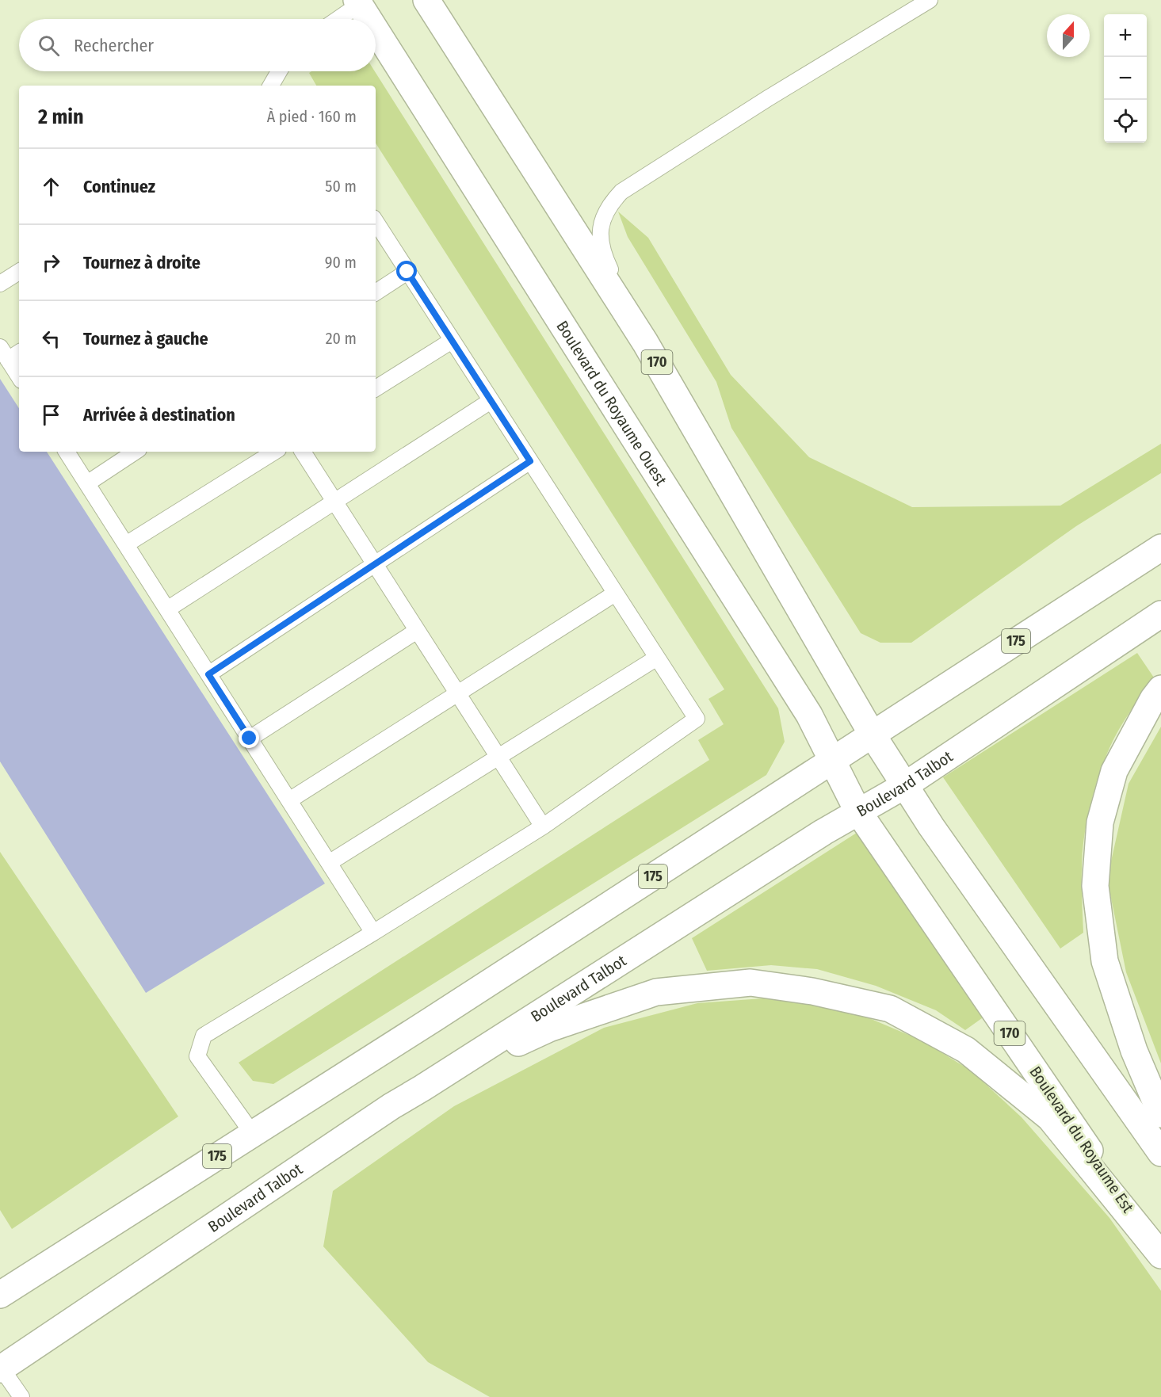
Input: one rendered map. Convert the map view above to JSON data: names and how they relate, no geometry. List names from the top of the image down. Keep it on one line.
{"streets":{"main road":["170","Boulevard du Royaume Ouest","175","Boulevard Talbot","Boulevard du Royaume Est"]},"crossings":[["170","175"],["170","Boulevard Talbot"],["Boulevard du Royaume Ouest","175"],["Boulevard du Royaume Ouest","Boulevard Talbot"],["Boulevard du Royaume Ouest","Boulevard du Royaume Est"],["Boulevard Talbot","Boulevard du Royaume Est"]],"north":"top","page":{"map_buttons":["+","−"],"search":"Rechercher","heading":["2 min","À pied · 160 m"],"list":[["Continuez","50 m"],["Tournez à droite","90 m"],["Tournez à gauche","20 m"],"Arrivée à destination"]}}
